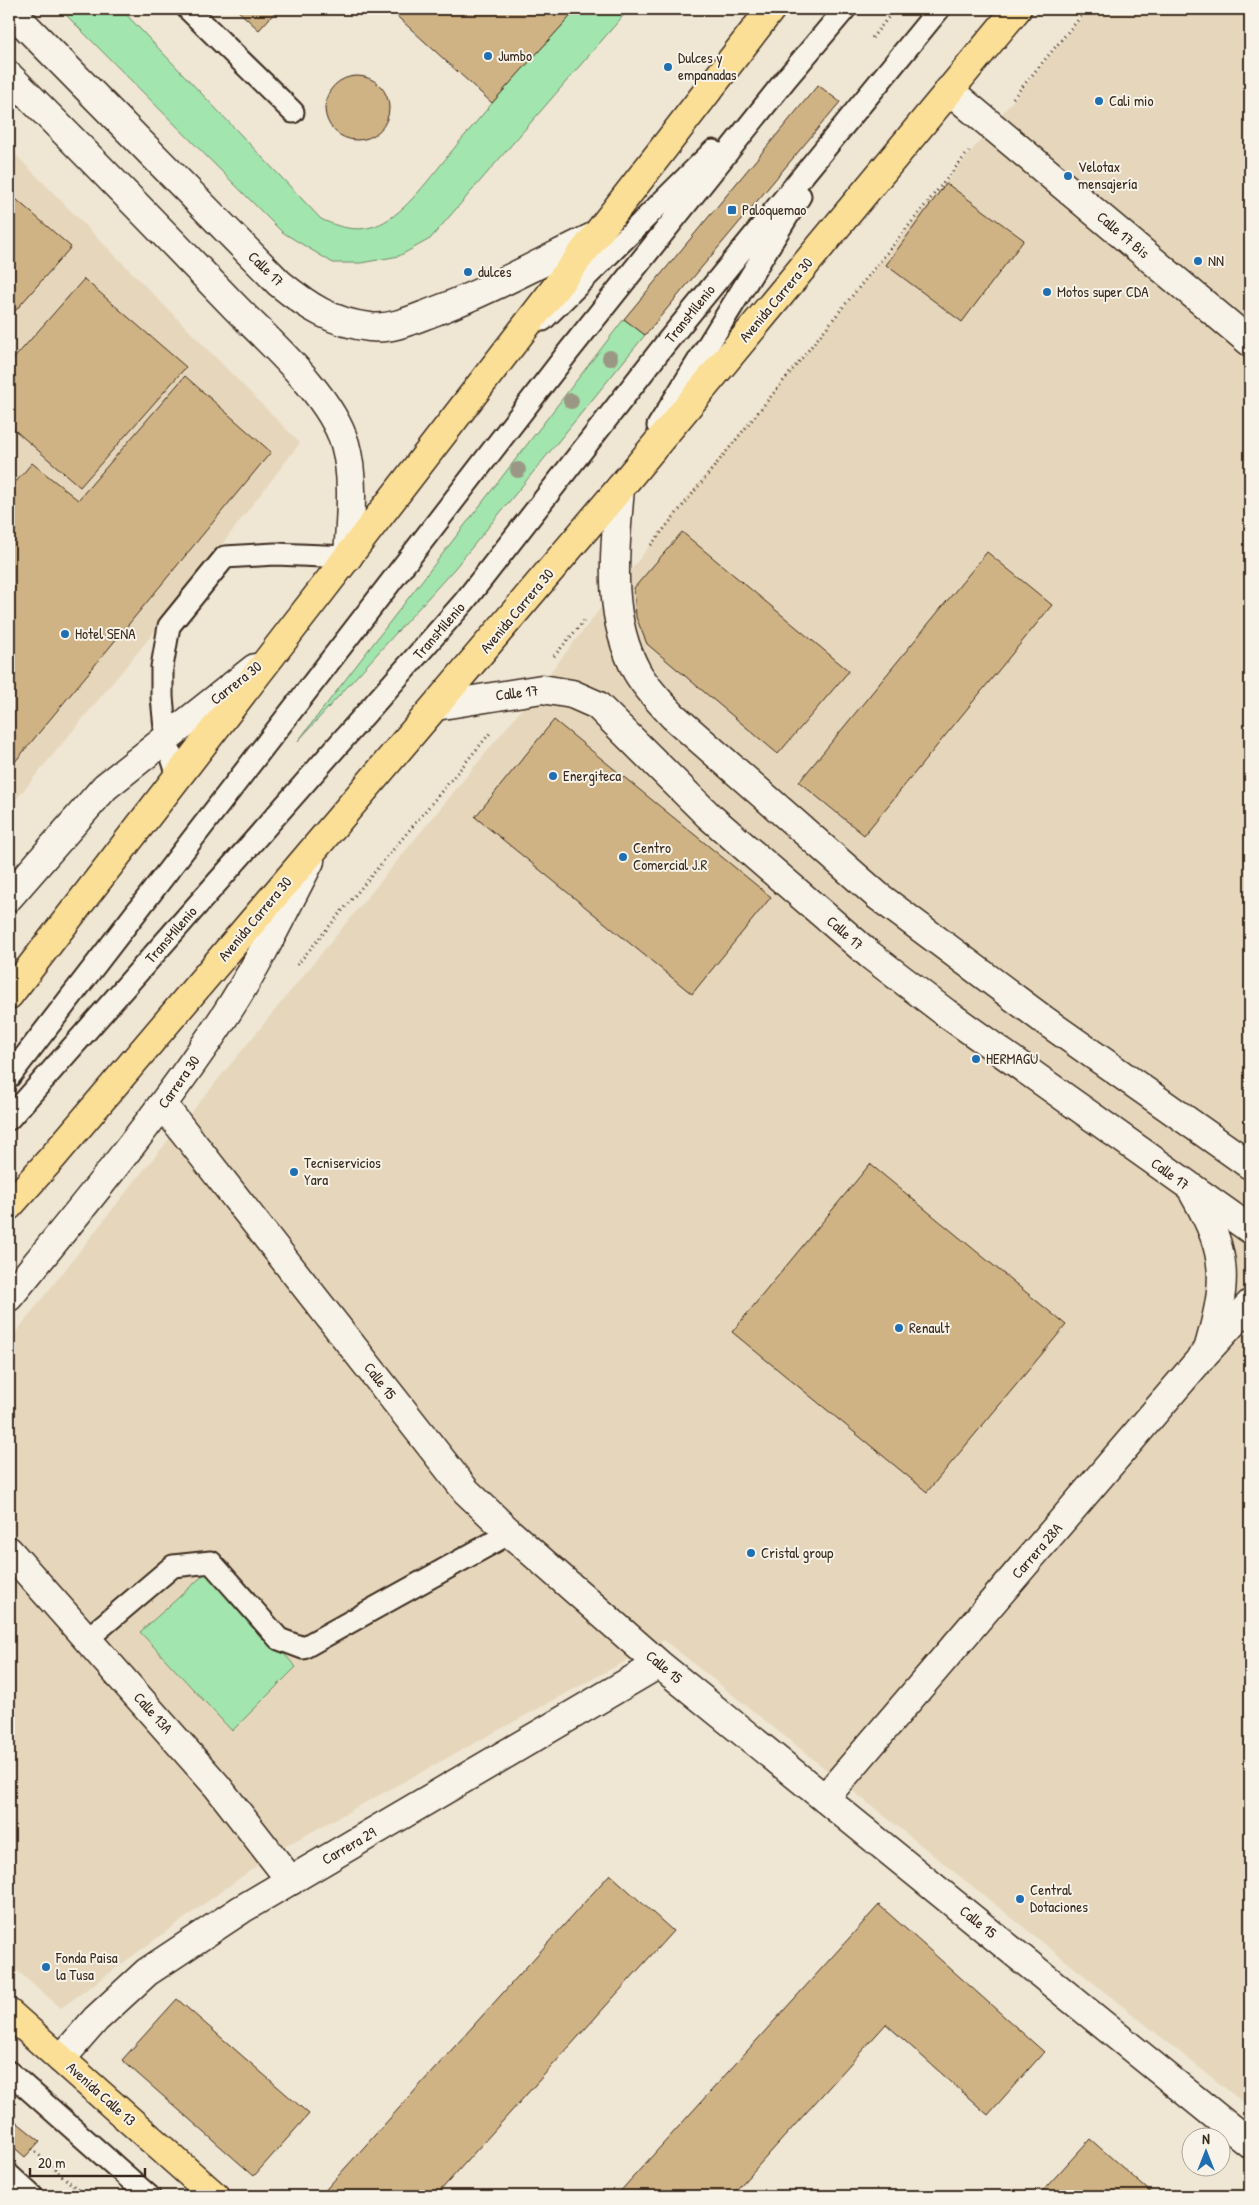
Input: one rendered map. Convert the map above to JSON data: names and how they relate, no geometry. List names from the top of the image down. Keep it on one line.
{"streets":{"main road":["Avenida Carrera 30","Avenida Calle 13"],"street":["Calle 17 Bis","Calle 17","Carrera 30","Calle 15","Carrera 28A","Calle 13A","Carrera 29"],"lane":["TransMilenio"]},"crossings":[["Calle 17 Bis","Avenida Carrera 30"],["Calle 17","Avenida Carrera 30"],["Avenida Carrera 30","TransMilenio"],["Avenida Carrera 30","Carrera 30"],["Carrera 30","Calle 15"],["Calle 15","Carrera 28A"],["Calle 15","Carrera 29"],["Calle 13A","Carrera 29"],["Carrera 29","Avenida Calle 13"]],"places":{"other":["Jumbo","Dulces y empanadas","Cali mio","Velotax mensajería","NN","dulces","Motos super CDA","Hotel SENA","Energiteca","Centro Comercial J.R","HERMAGU","Tecniservicios Yara","Renault","Cristal group","Central Dotaciones","Fonda Paisa la Tusa"],"transit":["Paloquemao"]},"scale_bar":"20 m","north":"top"}
